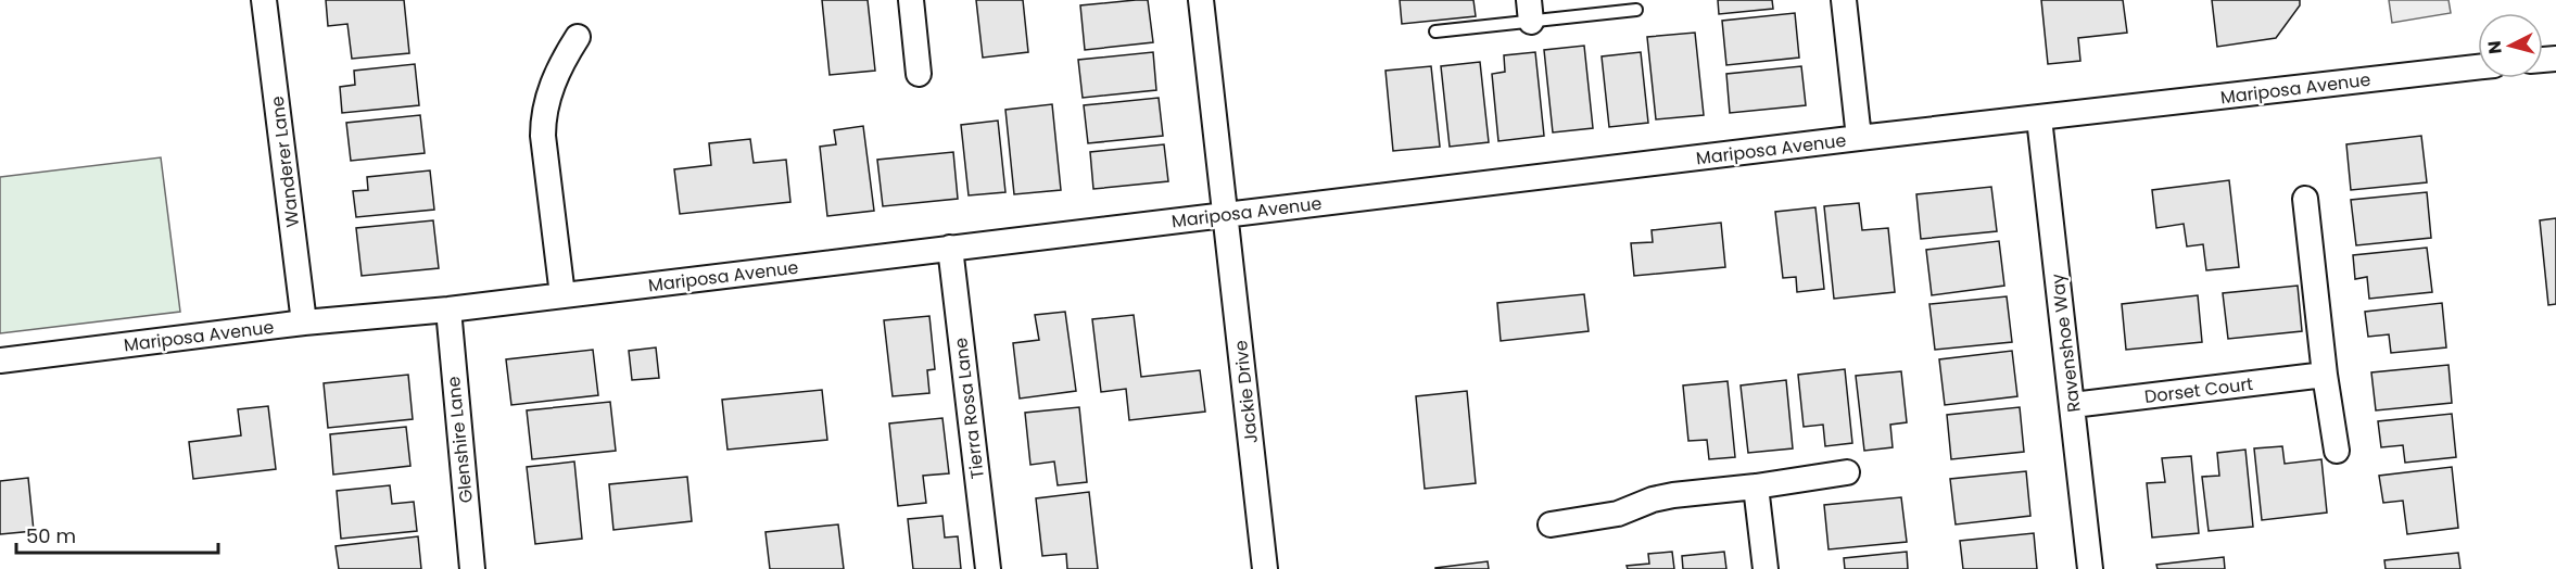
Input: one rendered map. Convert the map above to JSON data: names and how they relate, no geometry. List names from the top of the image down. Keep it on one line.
{"streets":{"street":["Mariposa Avenue","Wanderer Lane","Ravenshoe Way","Dorset Court","Jackie Drive","Tierra Rosa Lane","Glenshire Lane"]},"crossings":[["Mariposa Avenue","Wanderer Lane"],["Mariposa Avenue","Ravenshoe Way"],["Mariposa Avenue","Jackie Drive"],["Mariposa Avenue","Tierra Rosa Lane"],["Mariposa Avenue","Glenshire Lane"],["Ravenshoe Way","Dorset Court"]],"scale_bar":"50 m","north":"left"}
